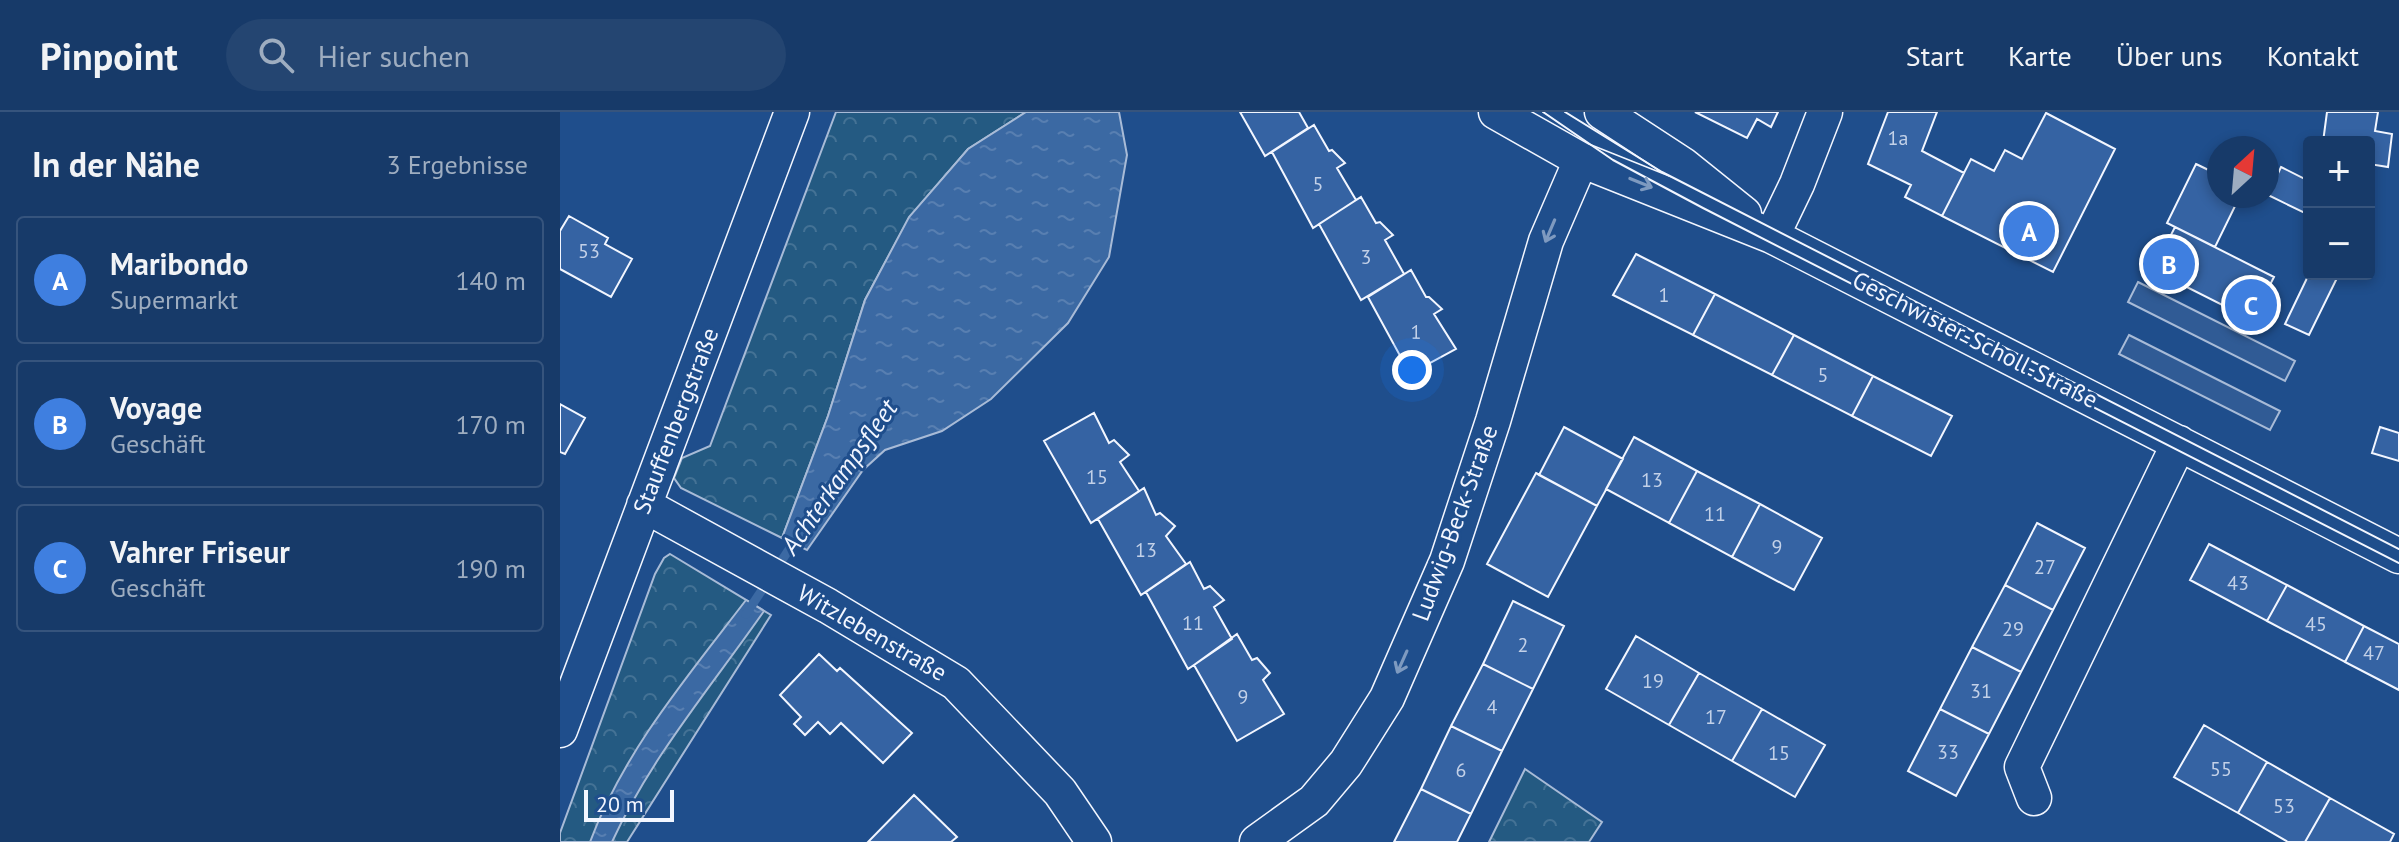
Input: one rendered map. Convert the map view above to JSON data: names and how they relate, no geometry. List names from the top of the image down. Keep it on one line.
{"streets":{"street":["Geschwister-Scholl-Straße","Stauffenbergstraße","Ludwig-Beck-Straße","Witzlebenstraße"]},"crossings":[["Geschwister-Scholl-Straße","Ludwig-Beck-Straße"],["Stauffenbergstraße","Witzlebenstraße"]],"one_way":["Ludwig-Beck-Straße"],"water":["Achterkampsfleet"],"house_numbers":["1a","5","53","3","1","1","5","15","13","11","9","13","27","43","11","45","29","2","47","19","31","9","4","17","33","15","55","6","53"],"scale_bar":"20 m","north":"top right","page":{"header":"Pinpoint","search":"Hier suchen","nav":["Start","Karte","Über uns","Kontakt"],"heading":["In der Nähe","3 Ergebnisse"],"map_buttons":["+","−"],"pins":["A","B","C"],"list":[{"mark":"A","name":"Maribondo","note":"Supermarkt","value":"140 m"},{"mark":"B","name":"Voyage","note":"Geschäft","value":"170 m"},{"mark":"C","name":"Vahrer Friseur","note":"Geschäft","value":"190 m"}],"scale":"20 m"}}
